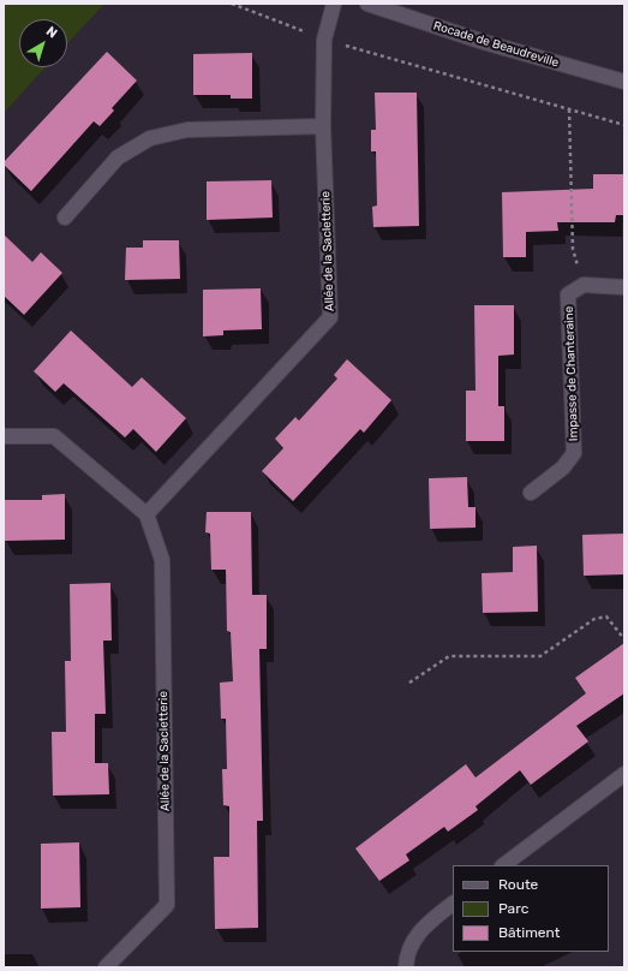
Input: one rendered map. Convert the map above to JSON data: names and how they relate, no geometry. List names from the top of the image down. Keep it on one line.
{"streets":{"street":["Rocade de Beaudreville","Allée de la Sacletterie","Impasse de Chanteraine"]},"legend":["Route","Parc","Bâtiment"],"north":"top right"}
